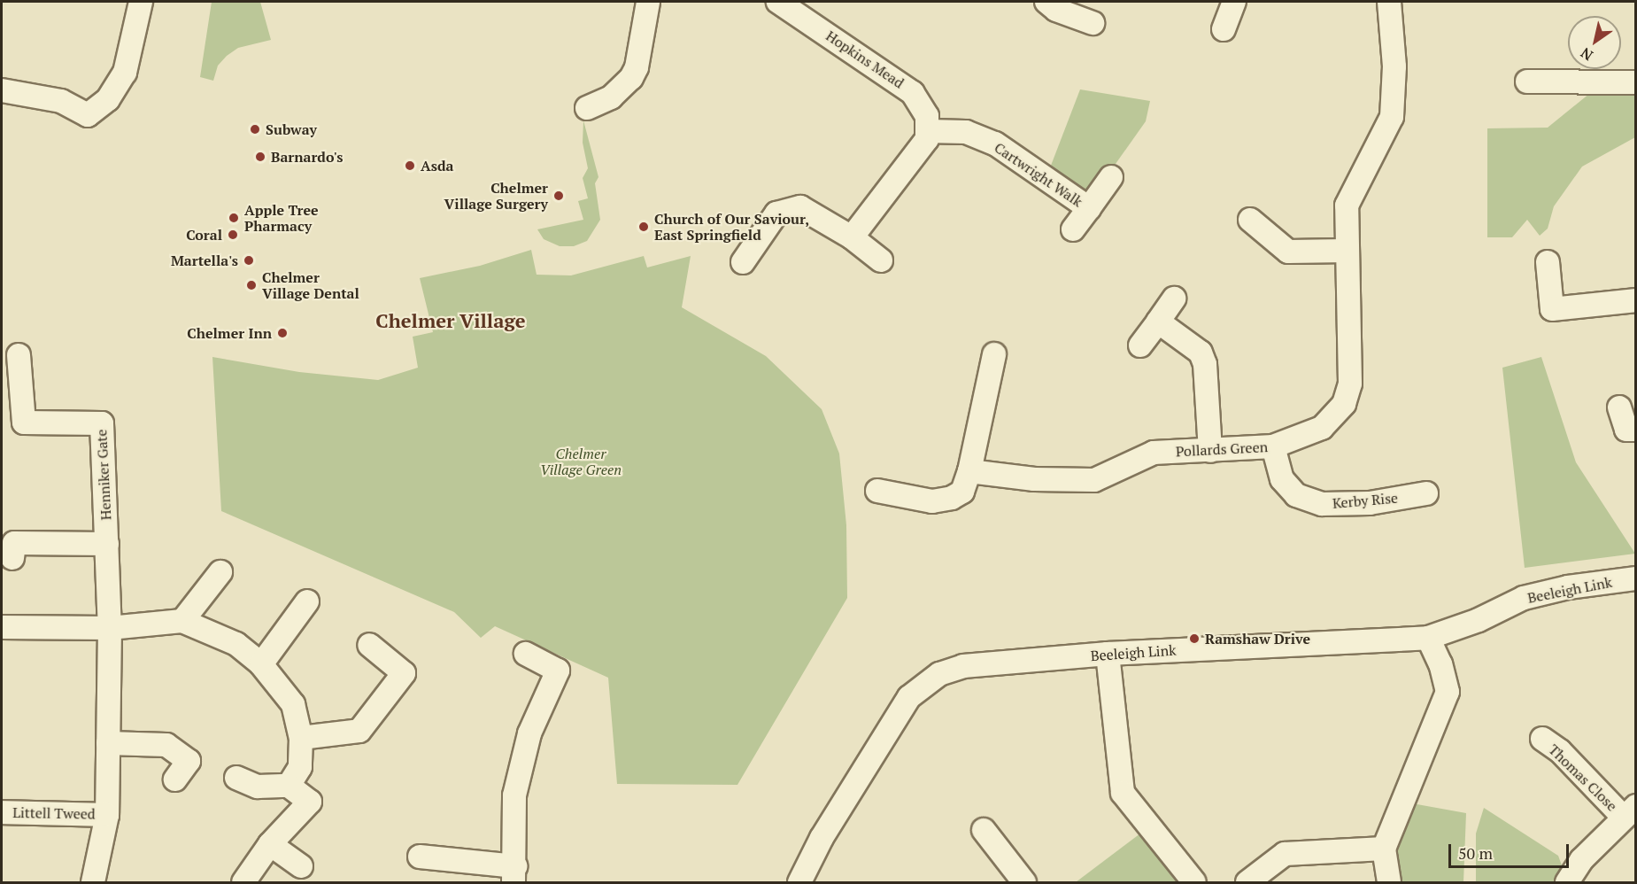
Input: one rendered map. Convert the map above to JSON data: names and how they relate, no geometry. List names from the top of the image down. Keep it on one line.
{"streets":{"street":["Hopkins Mead","Cartwright Walk","Pollards Green","Henniker Gate","Kerby Rise","Beeleigh Link","Thomas Close","Littell Tweed"]},"crossings":[["Hopkins Mead","Cartwright Walk"],["Pollards Green","Kerby Rise"],["Henniker Gate","Littell Tweed"]],"districts":["Chelmer Village"],"parks":["Chelmer Village Green"],"places":["Subway","Barnardo's","Asda","Chelmer Village Surgery","Apple Tree Pharmacy","Church of Our Saviour, East Springfield","Coral","Martella's","Chelmer Village Dental","Chelmer Inn","Ramshaw Drive"],"scale_bar":"50 m","north":"bottom left"}
